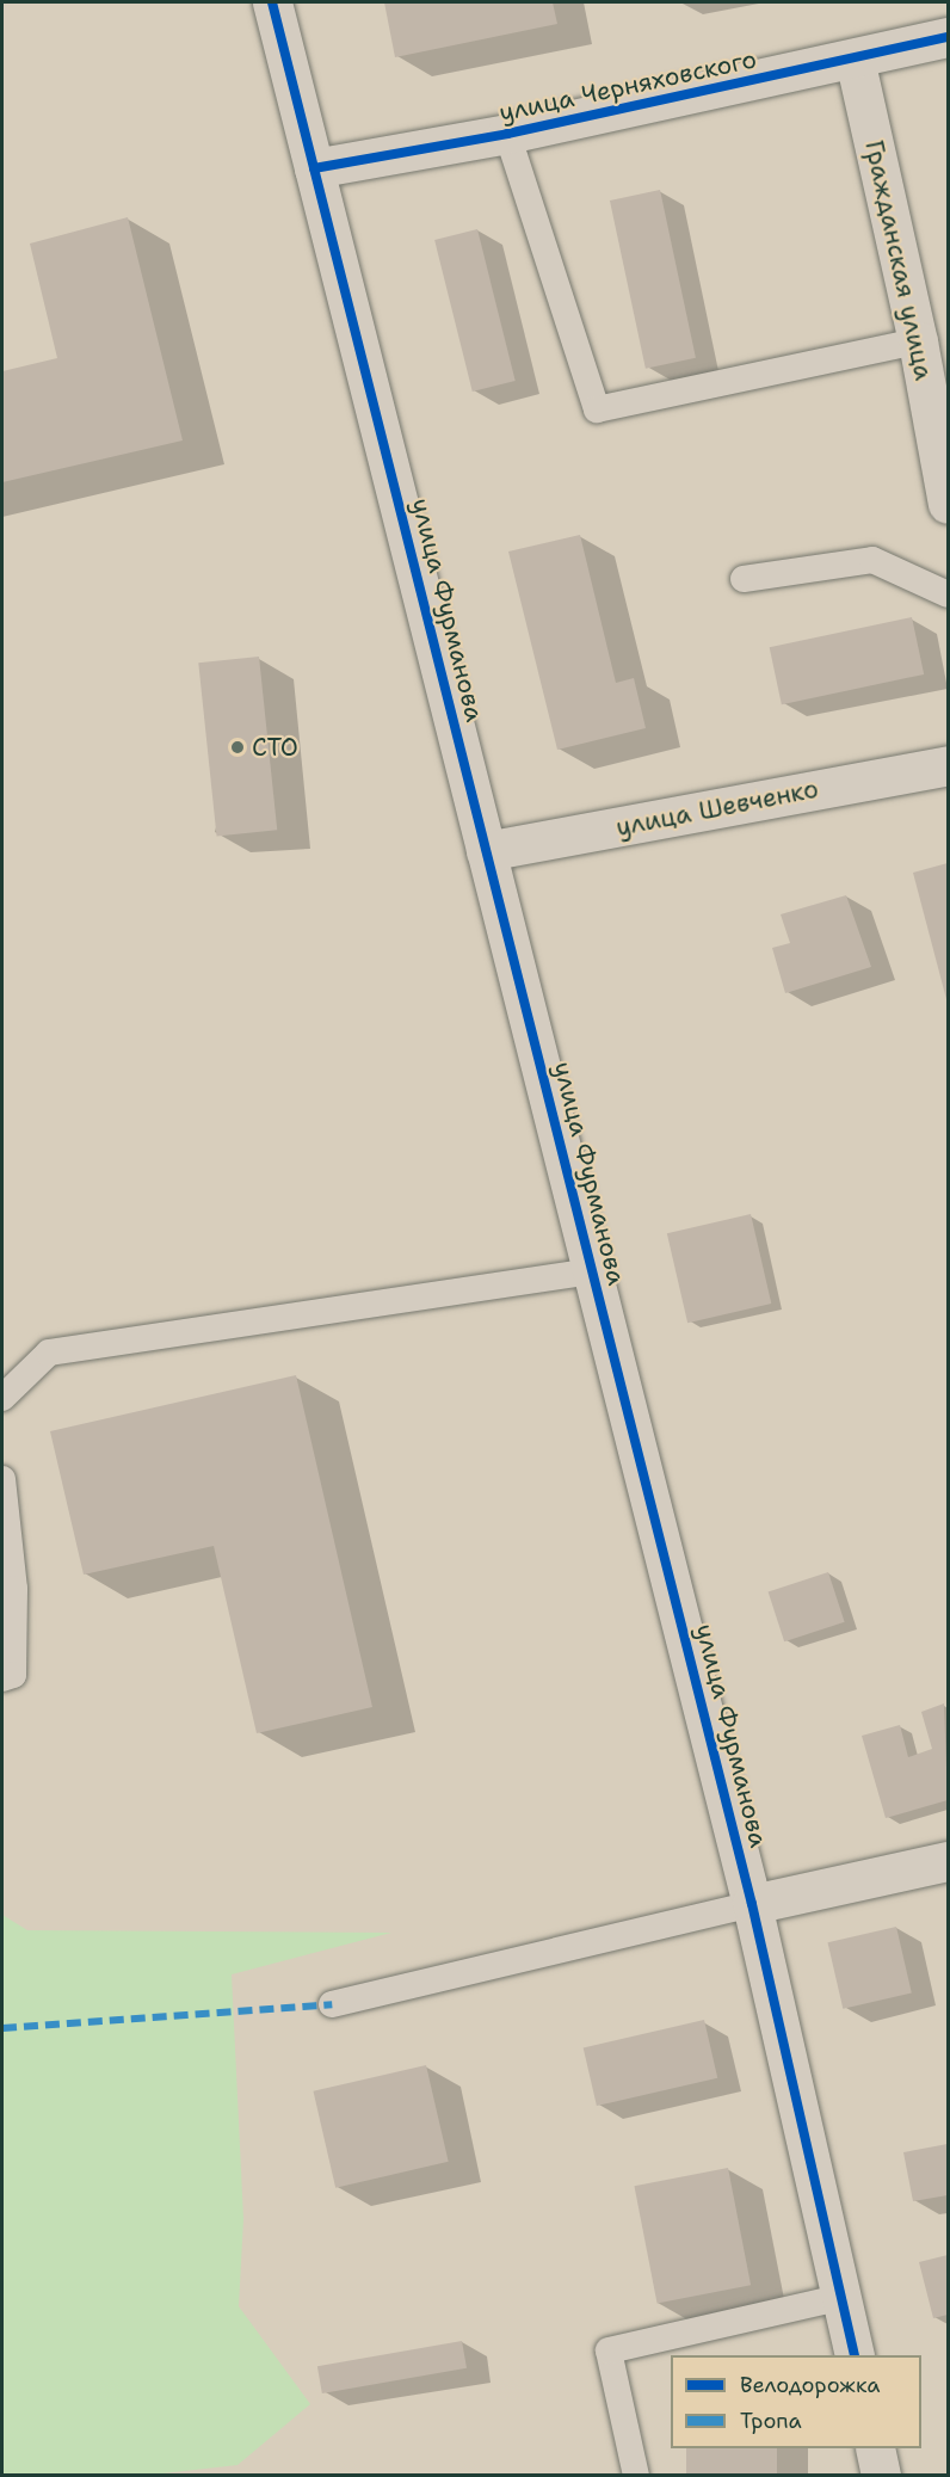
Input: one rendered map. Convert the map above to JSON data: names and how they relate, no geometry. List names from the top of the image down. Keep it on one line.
{"streets":{"street":["улица Черняховского","Гражданская улица","улица Фурманова","улица Шевченко"]},"crossings":[["улица Черняховского","Гражданская улица"],["улица Черняховского","улица Фурманова"],["улица Фурманова","улица Шевченко"]],"places":["СТО"],"legend":["Велодорожка","Тропа"]}
